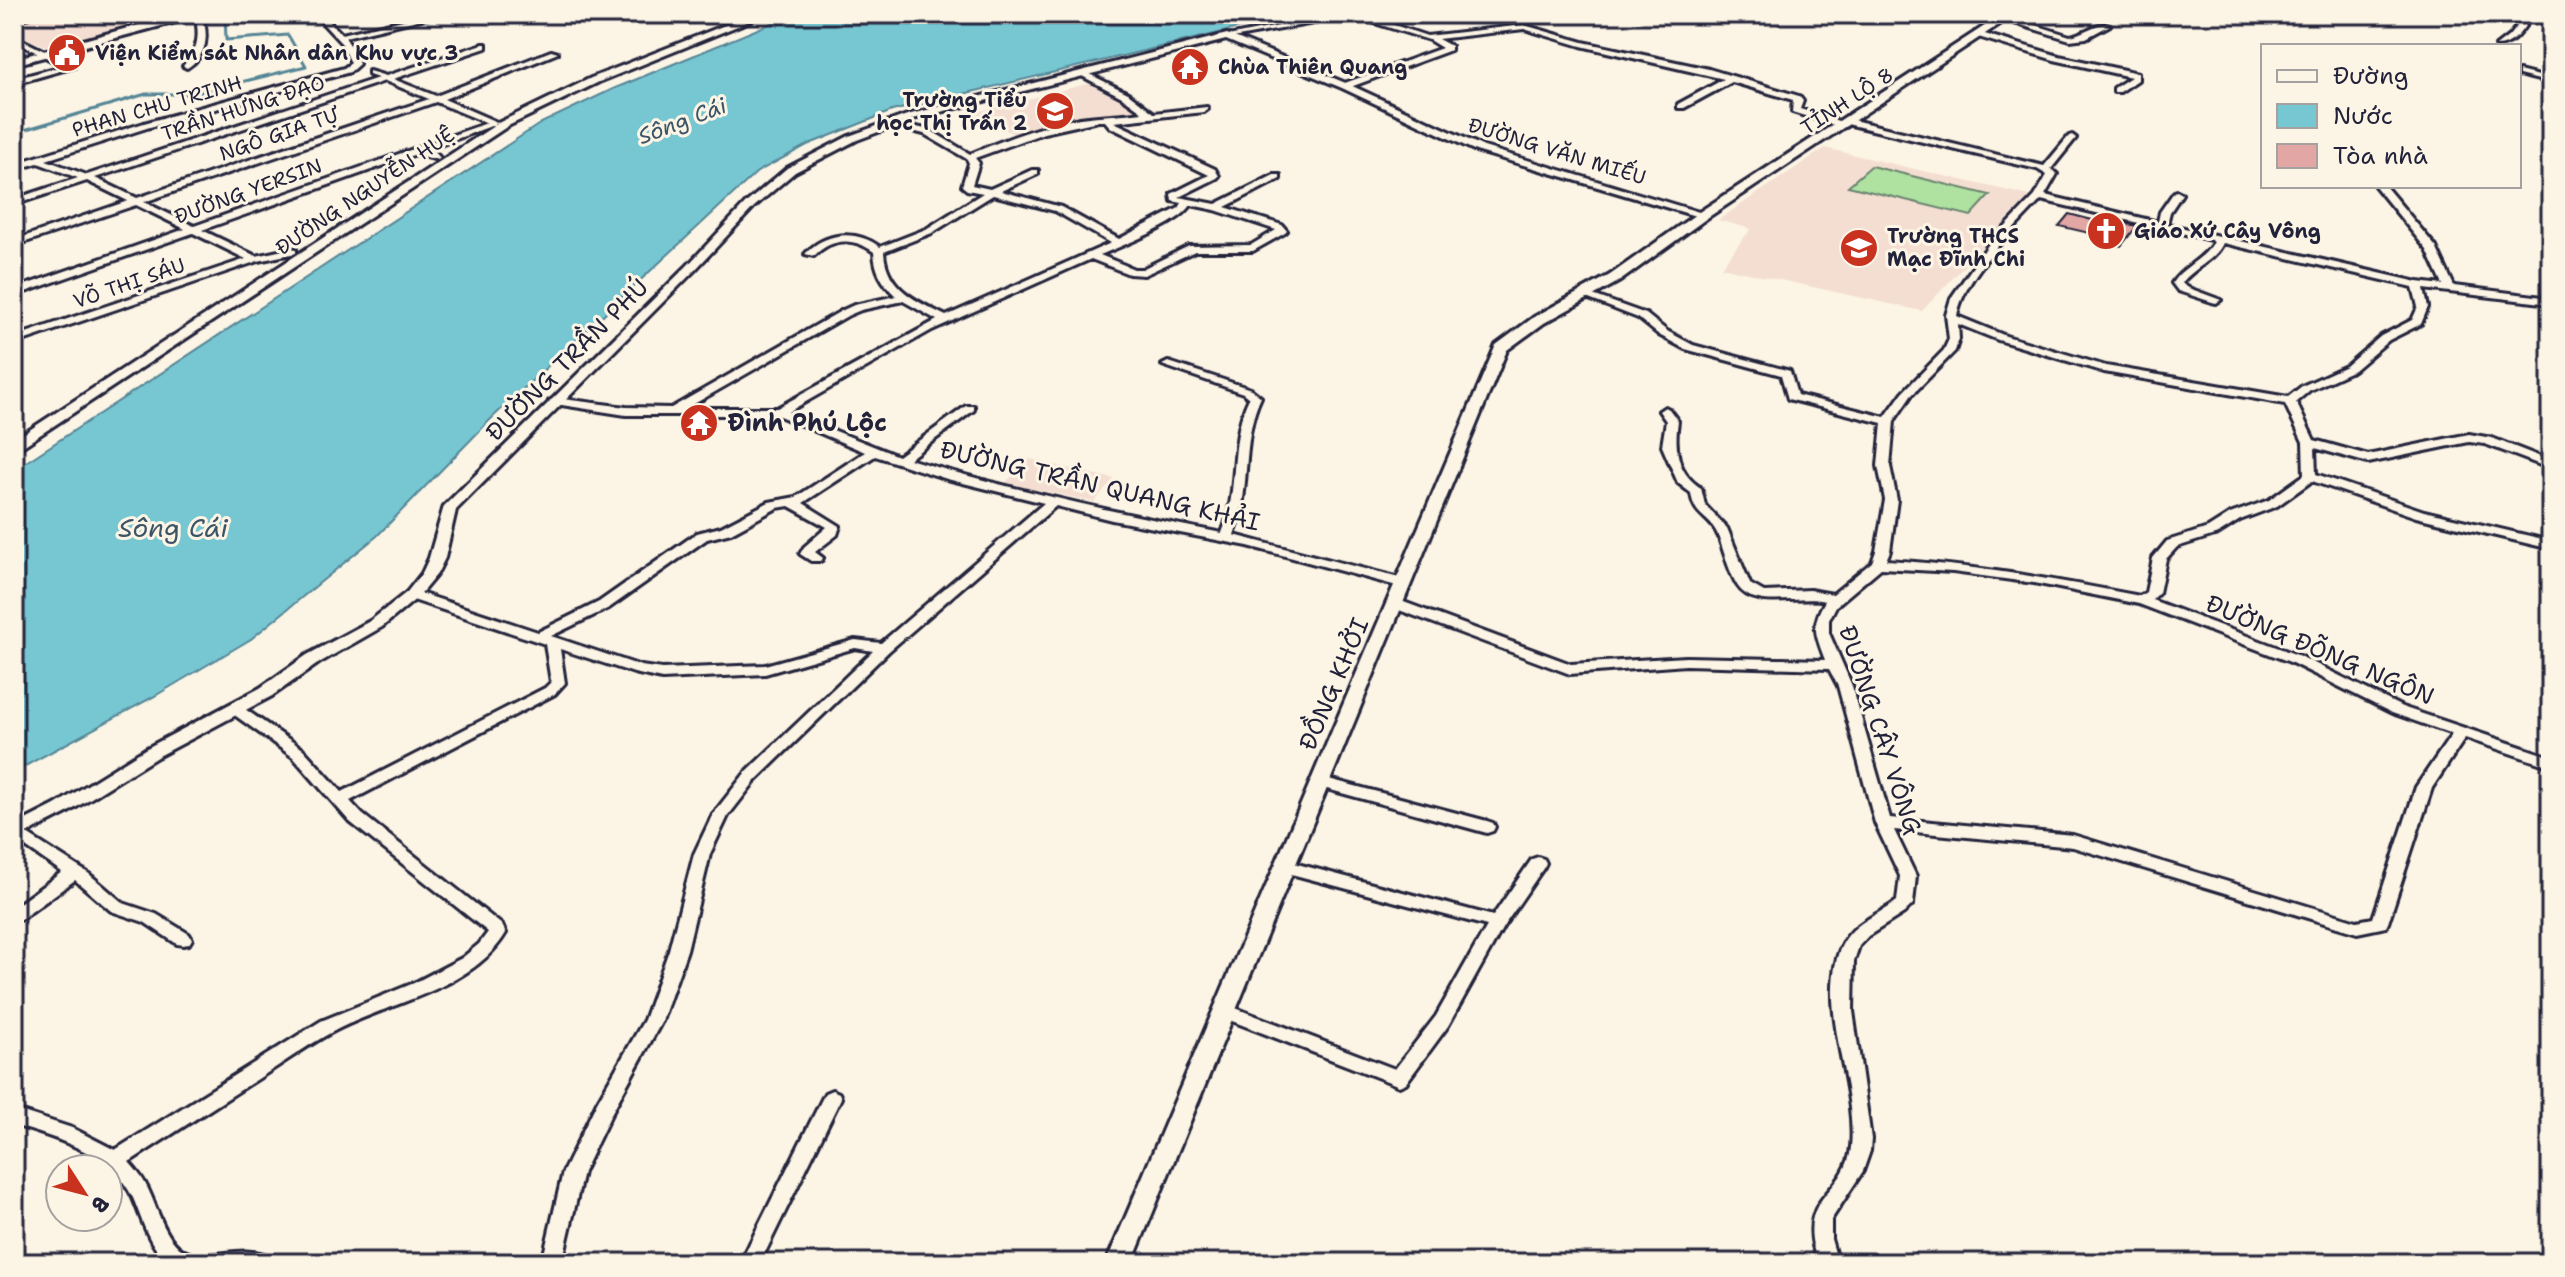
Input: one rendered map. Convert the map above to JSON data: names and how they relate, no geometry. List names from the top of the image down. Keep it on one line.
{"streets":{"main road":["TỈNH LỘ 8","ĐƯỜNG NGUYỄN HUỆ","ĐỒNG KHỞI"],"street":["PHAN CHU TRINH","TRẦN HƯNG ĐẠO","NGÔ GIA TỰ","ĐƯỜNG VĂN MIẾU","ĐƯỜNG YERSIN","VÕ THỊ SÁU","ĐƯỜNG TRẦN PHÚ","ĐƯỜNG TRẦN QUANG KHẢI","ĐƯỜNG ĐÕNG NGÔN","ĐƯỜNG CÂY VÔNG"]},"crossings":[["TỈNH LỘ 8","ĐƯỜNG VĂN MIẾU"],["TỈNH LỘ 8","ĐỒNG KHỞI"],["ĐƯỜNG VĂN MIẾU","ĐƯỜNG TRẦN PHÚ"],["ĐƯỜNG VĂN MIẾU","ĐỒNG KHỞI"],["ĐƯỜNG YERSIN","ĐƯỜNG NGUYỄN HUỆ"],["ĐƯỜNG NGUYỄN HUỆ","VÕ THỊ SÁU"],["ĐƯỜNG TRẦN PHÚ","ĐƯỜNG TRẦN QUANG KHẢI"],["ĐƯỜNG TRẦN QUANG KHẢI","ĐỒNG KHỞI"],["ĐƯỜNG ĐÕNG NGÔN","ĐƯỜNG CÂY VÔNG"]],"water":["Sông Cái"],"places":{"public building":["Viện Kiểm sát Nhân dân Khu vực 3"],"temple":["Chùa Thiên Quang","Đình Phú Lộc"],"school or university":["Trường Tiểu học Thị Trấn 2","Trường THCS Mạc Đĩnh Chi"],"church":["Giáo Xứ Cây Vông"]},"legend":["Đường","Nước","Tòa nhà"],"north":"bottom right"}
